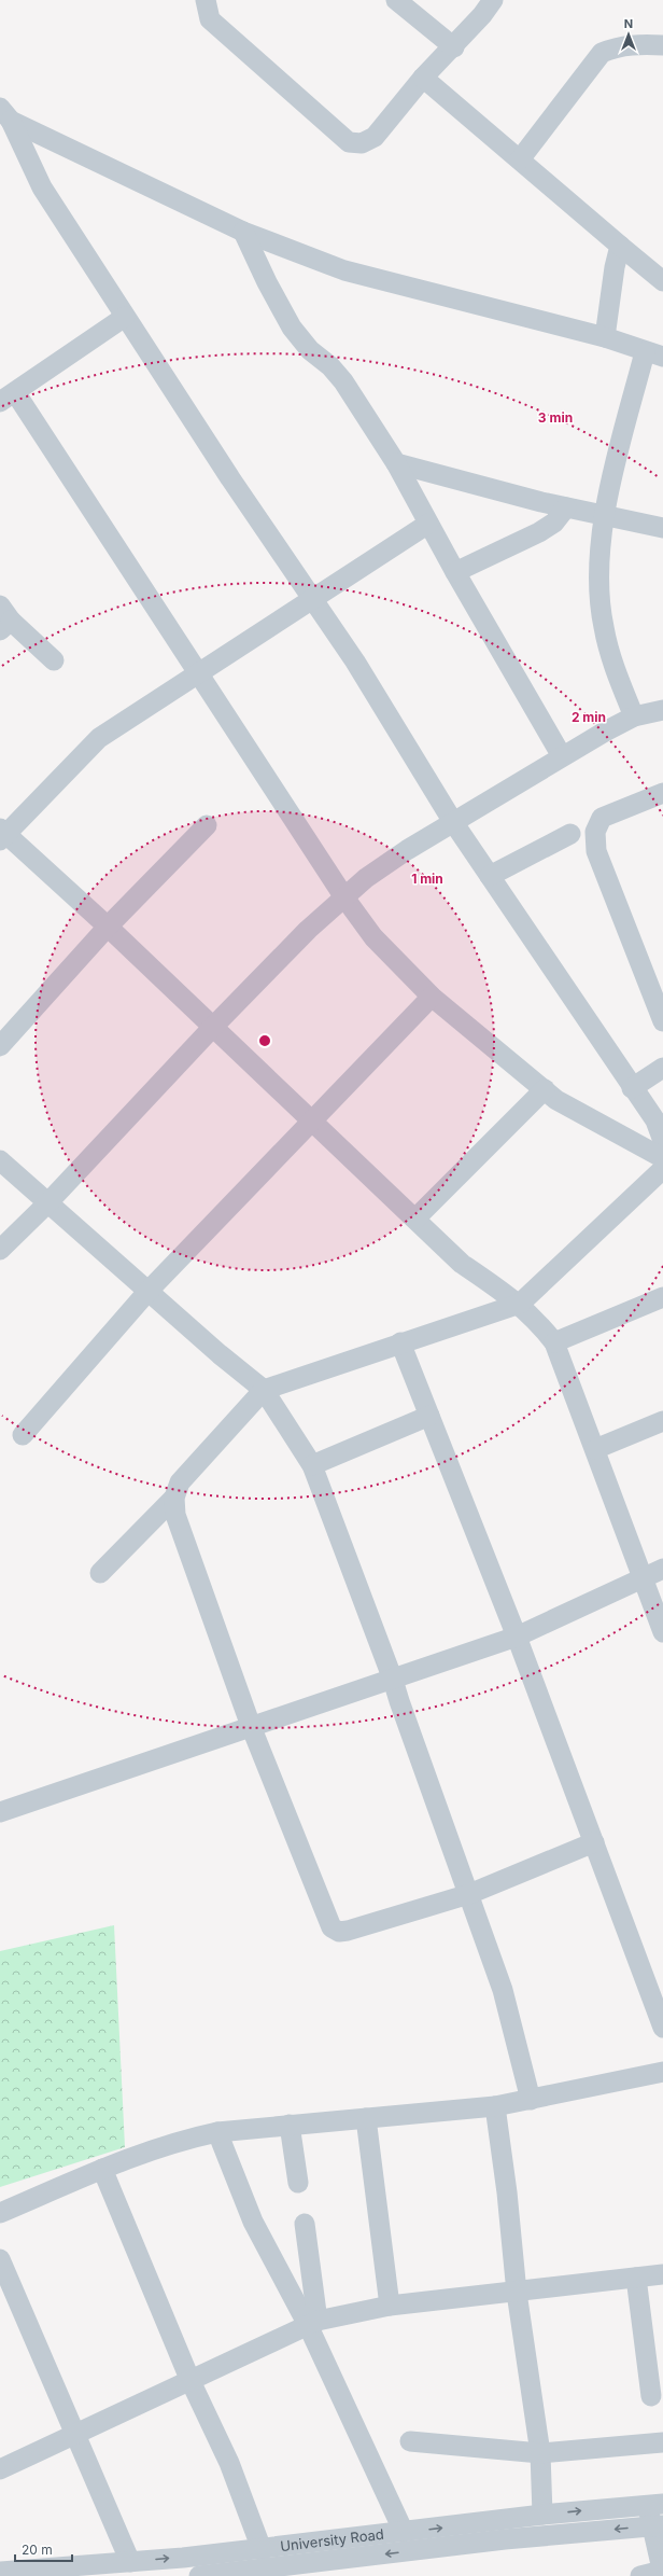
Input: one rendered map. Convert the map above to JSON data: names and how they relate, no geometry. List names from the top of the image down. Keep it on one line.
{"streets":{"street":["University Road"]},"scale_bar":"20 m","north":"top","rings":["3 min","2 min","1 min"]}
